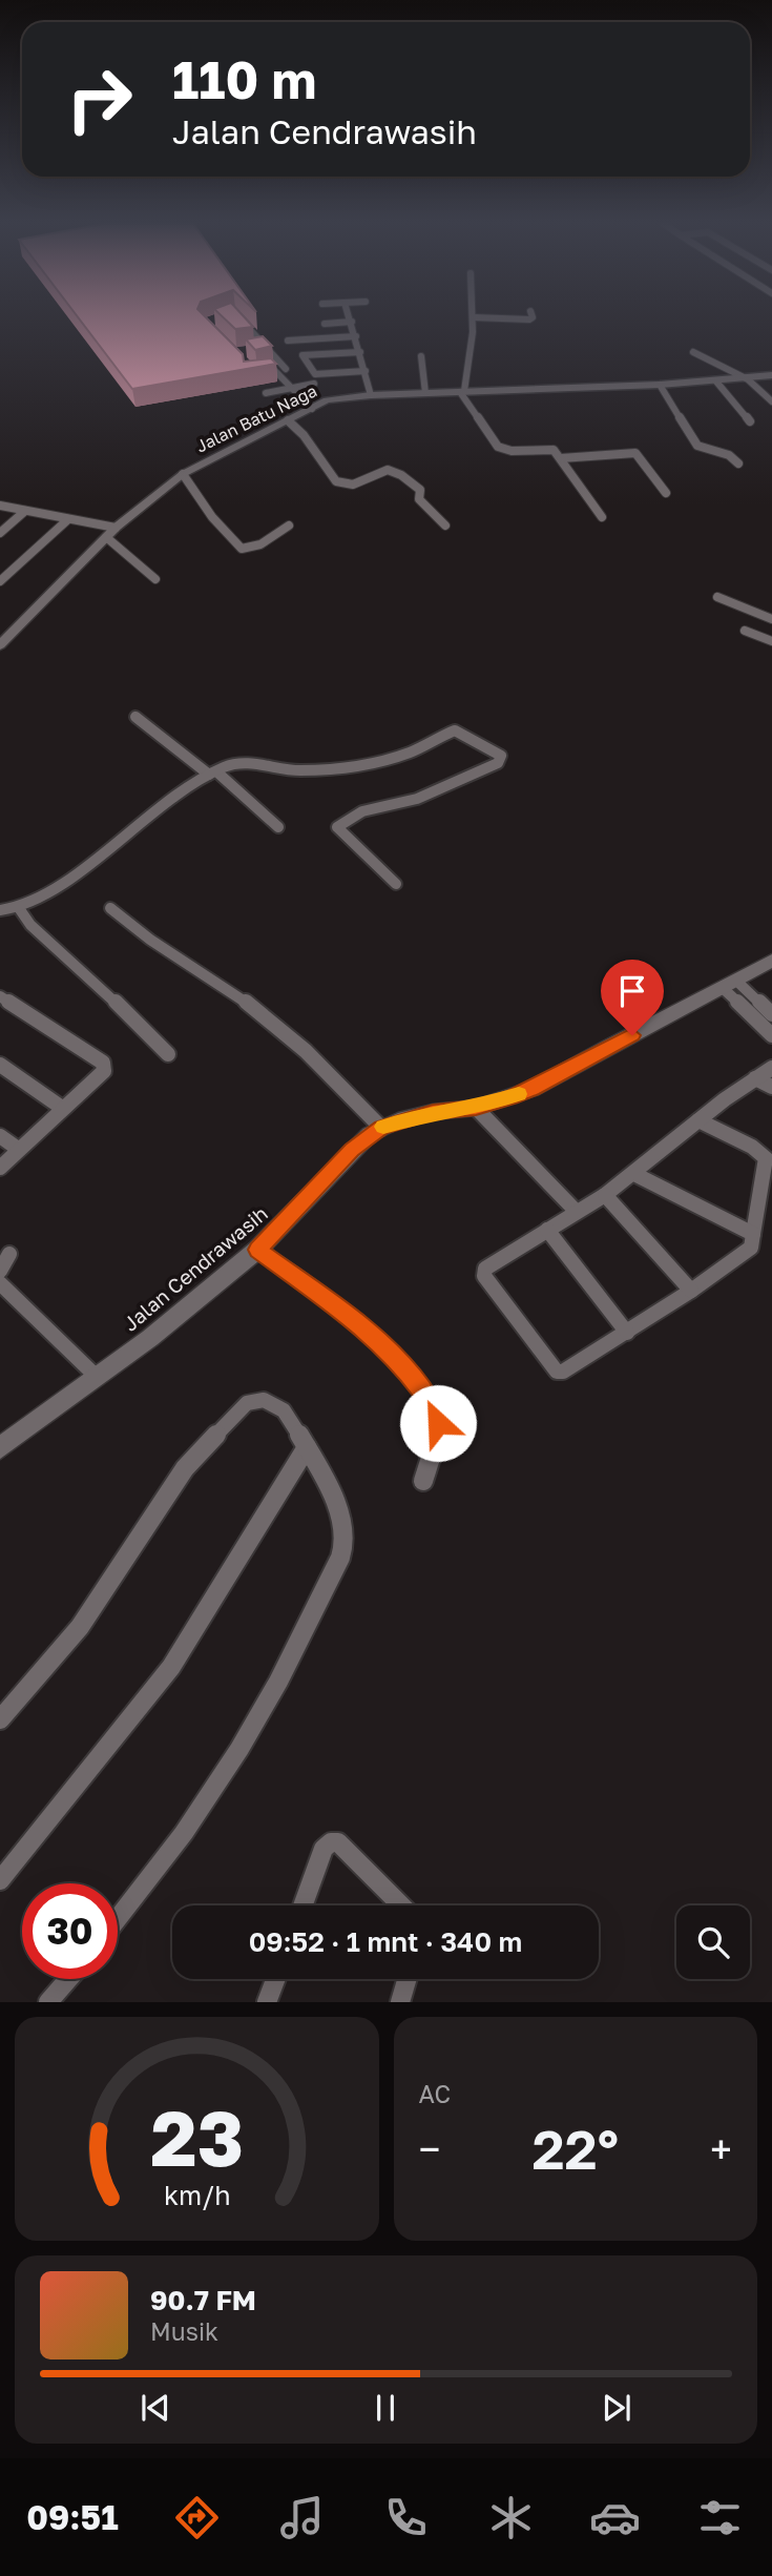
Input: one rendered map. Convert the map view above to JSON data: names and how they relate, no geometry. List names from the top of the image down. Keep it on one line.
{"streets":{"street":["Jalan Batu Naga","Jalan Cendrawasih"]},"page":{"turn":["110 m","Jalan Cendrawasih"],"limit":"30","trip":"09:52 · 1 mnt · 340 m","tile":"AC","heat":["−","22°","+"],"song":["90.7 FM","Musik"],"tabs":"09:51","gauge":["23","km/h"]}}
